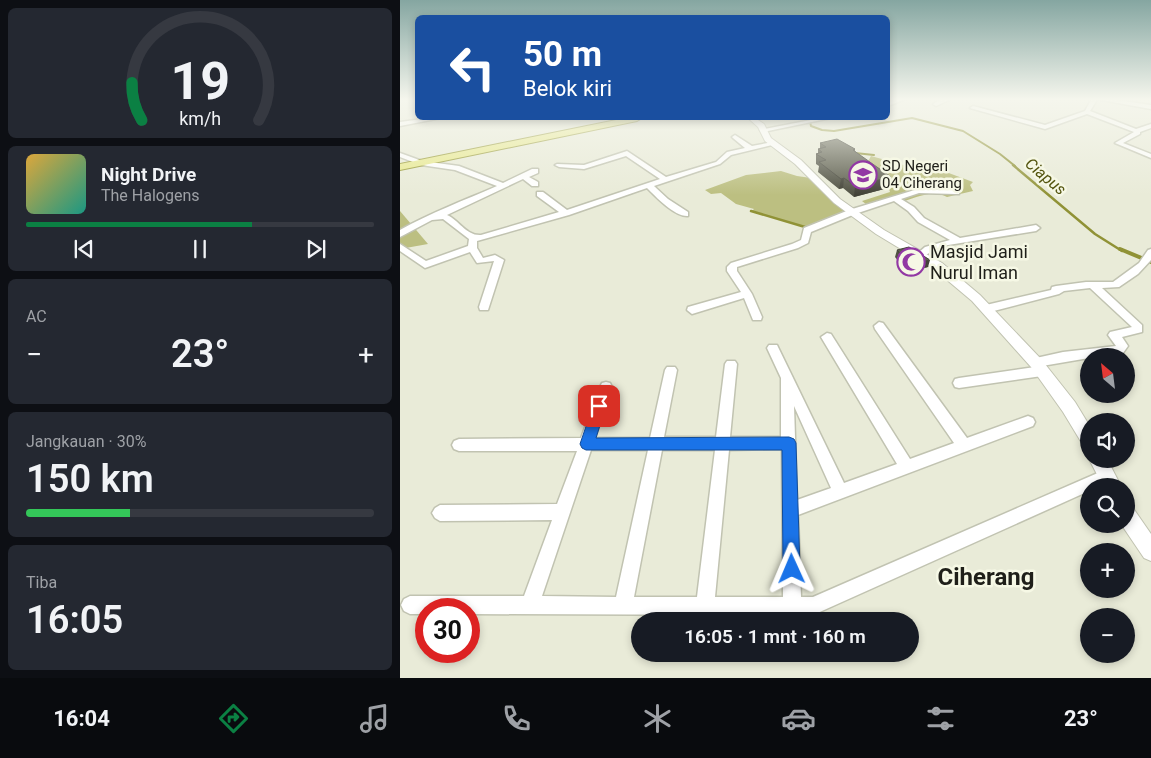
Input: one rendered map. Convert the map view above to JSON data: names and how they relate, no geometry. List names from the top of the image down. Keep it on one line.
{"districts":["Ciherang"],"water":["Ciapus"],"places":{"school or university":["SD Negeri 04 Ciherang"],"mosque":["Masjid Jami Nurul Iman"]},"north":"top left","page":{"turn":["50 m","Belok kiri"],"song":["Night Drive","The Halogens"],"tile":["AC",["Jangkauan · 30%","150 km"],["Tiba","16:05"]],"heat":["−","23°","+"],"map_buttons":["+","−"],"limit":"30","trip":"16:05 · 1 mnt · 160 m","tabs":["16:04","23°"],"gauge":["19","km/h"]}}
